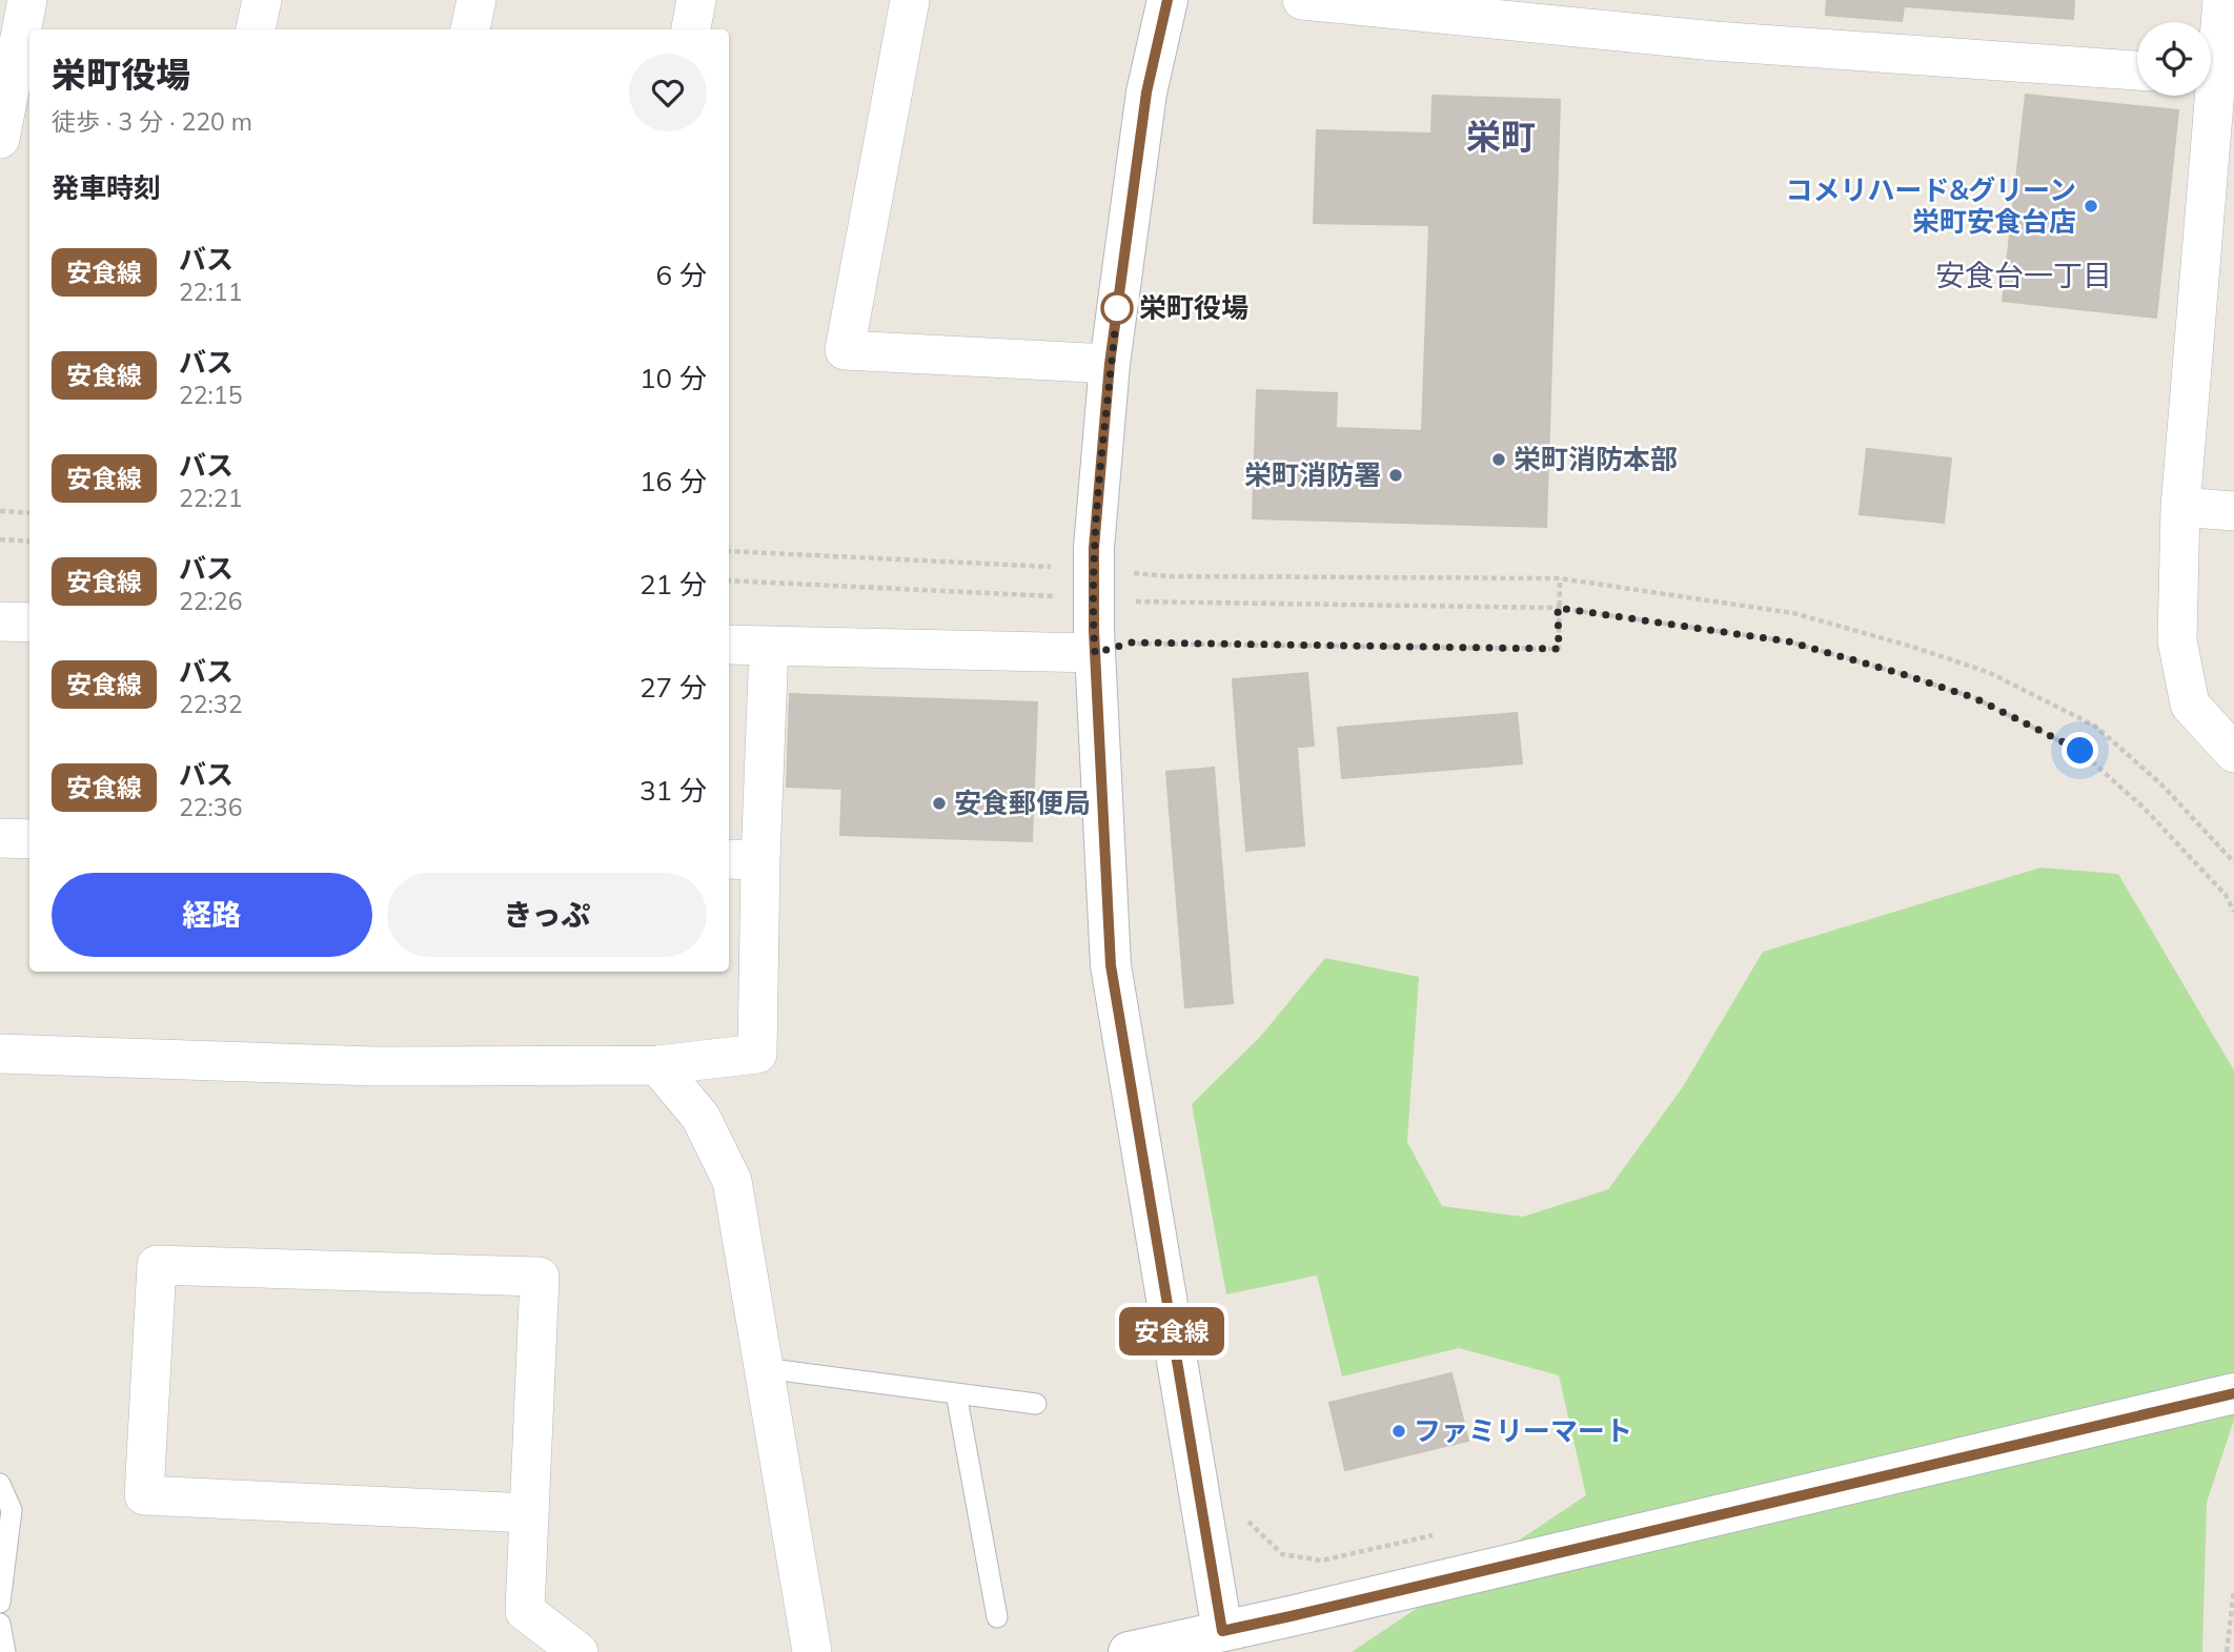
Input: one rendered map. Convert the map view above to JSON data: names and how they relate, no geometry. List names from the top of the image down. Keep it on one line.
{"districts":["栄町","安食台一丁目"],"places":["コメリハード&グリーン 栄町安食台店","栄町役場","栄町消防本部","栄町消防署","安食郵便局","ファミリーマート"],"lines":["bus line 安食線"],"page":{"on_map":"安食線","heading":[["栄町役場","徒歩 · 3 分 · 220 m"],"発車時刻"],"list":[{"mark":"安食線","name":"バス","note":"22:11","value":"6 分"},{"mark":"安食線","name":"バス","note":"22:15","value":"10 分"},{"mark":"安食線","name":"バス","note":"22:21","value":"16 分"},{"mark":"安食線","name":"バス","note":"22:26","value":"21 分"},{"mark":"安食線","name":"バス","note":"22:32","value":"27 分"},{"mark":"安食線","name":"バス","note":"22:36","value":"31 分"}],"buttons":["経路","きっぷ"]}}
